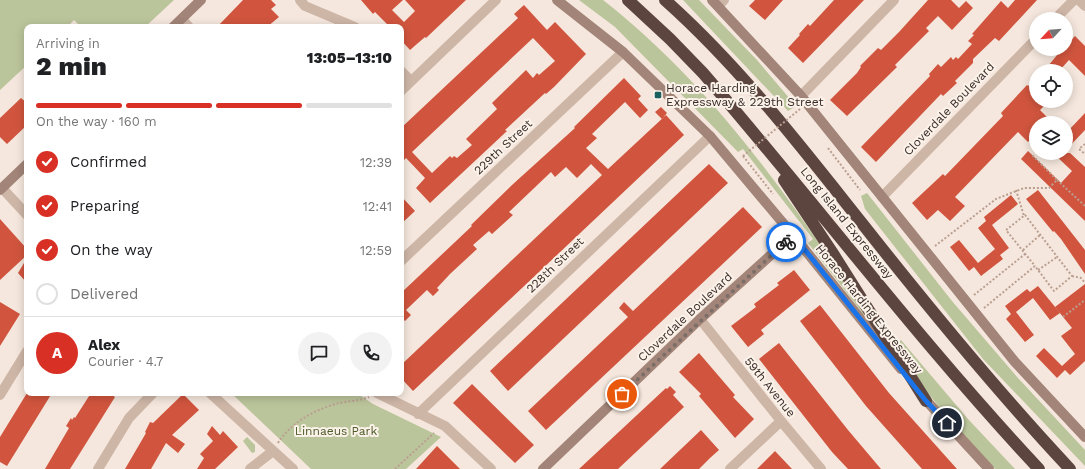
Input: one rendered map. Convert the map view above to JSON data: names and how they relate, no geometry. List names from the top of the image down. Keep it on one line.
{"streets":{"highway":["Long Island Expressway"],"main road":["Cloverdale Boulevard","Horace Harding Expressway"],"street":["229th Street","228th Street","59th Avenue"]},"crossings":[["Cloverdale Boulevard","Horace Harding Expressway"],["Cloverdale Boulevard","59th Avenue"],["229th Street","Horace Harding Expressway"],["228th Street","Horace Harding Expressway"]],"parks":["Linnaeus Park"],"places":{"transit":["Horace Harding Expressway & 229th Street"]},"north":"bottom left","page":{"heading":["2 min","Arriving in","13:05–13:10"],"panel":["Alex","Courier · 4.7"],"bar":"On the way · 160 m","list":[["Confirmed","12:39"],["Preparing","12:41"],["On the way","12:59"],"Delivered"],"round":"A"}}
